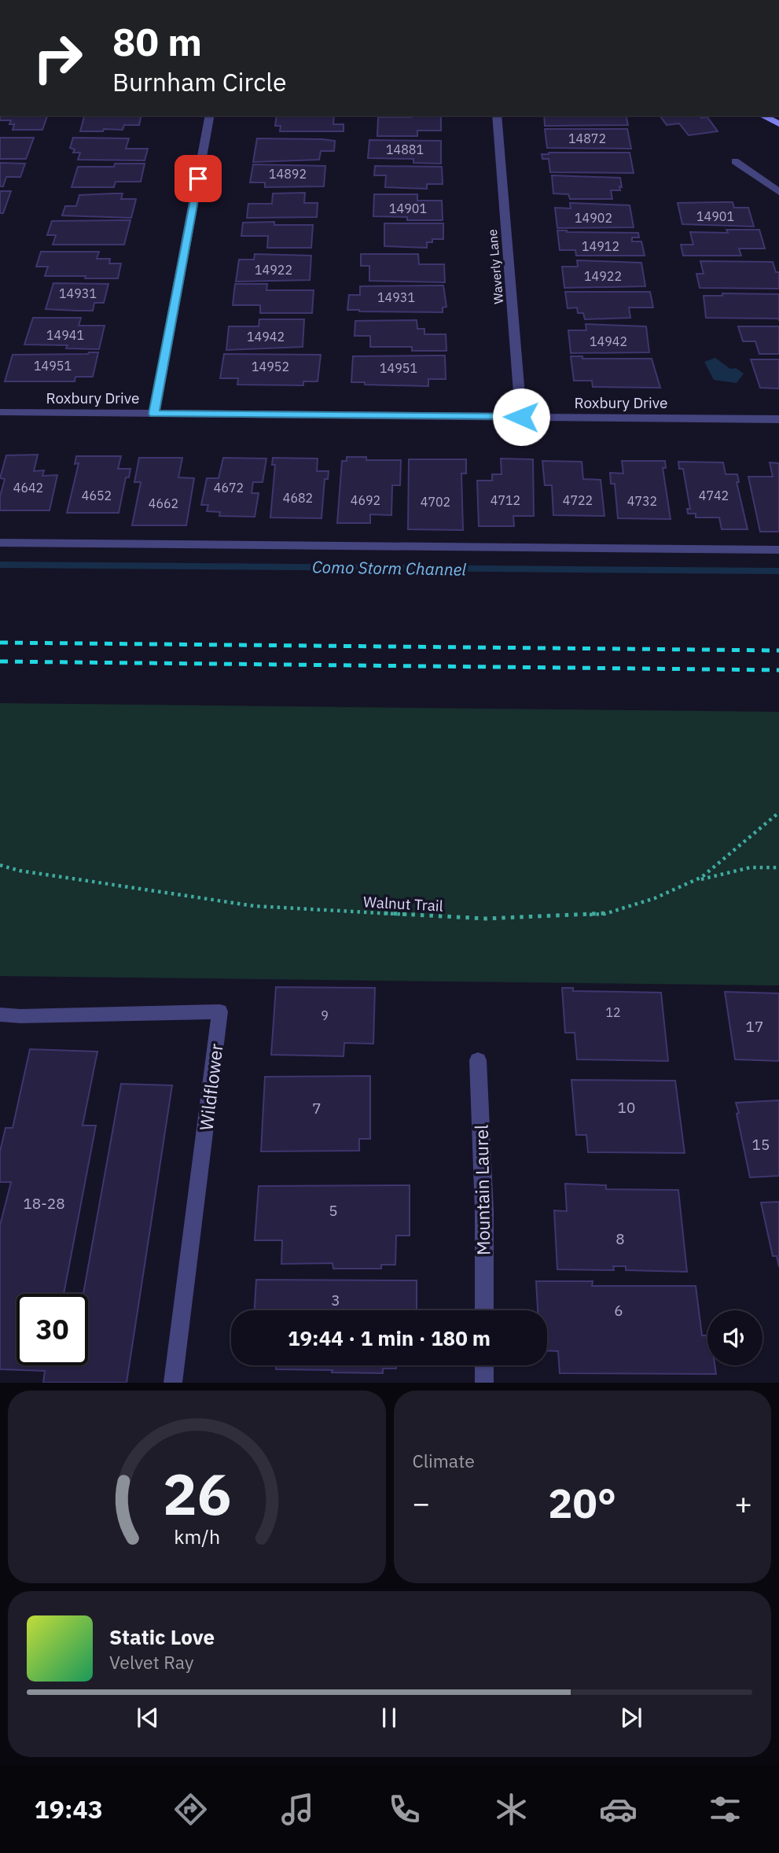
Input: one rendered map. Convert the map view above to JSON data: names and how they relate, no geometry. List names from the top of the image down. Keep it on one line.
{"streets":{"street":["Waverly Lane","Roxbury Drive","Wildflower","Mountain Laurel"],"path":["Walnut Trail"]},"crossings":[["Waverly Lane","Roxbury Drive"]],"water":["Como Storm Channel"],"house_numbers":["14872","14881","14892","14901","14901","14902","14912","14922","14922","14931","14931","14941","14942","14942","14951","14952","14951","4642","4672","4652","4742","4682","4692","4712","4722","4732","4702","4662","12","9","17","10","7","15","18-28","5","8","3","6"],"page":{"turn":["80 m","Burnham Circle"],"limit":"30","trip":"19:44 · 1 min · 180 m","tile":"Climate","heat":["−","20°","+"],"song":["Static Love","Velvet Ray"],"tabs":"19:43","gauge":["26","km/h"]}}
